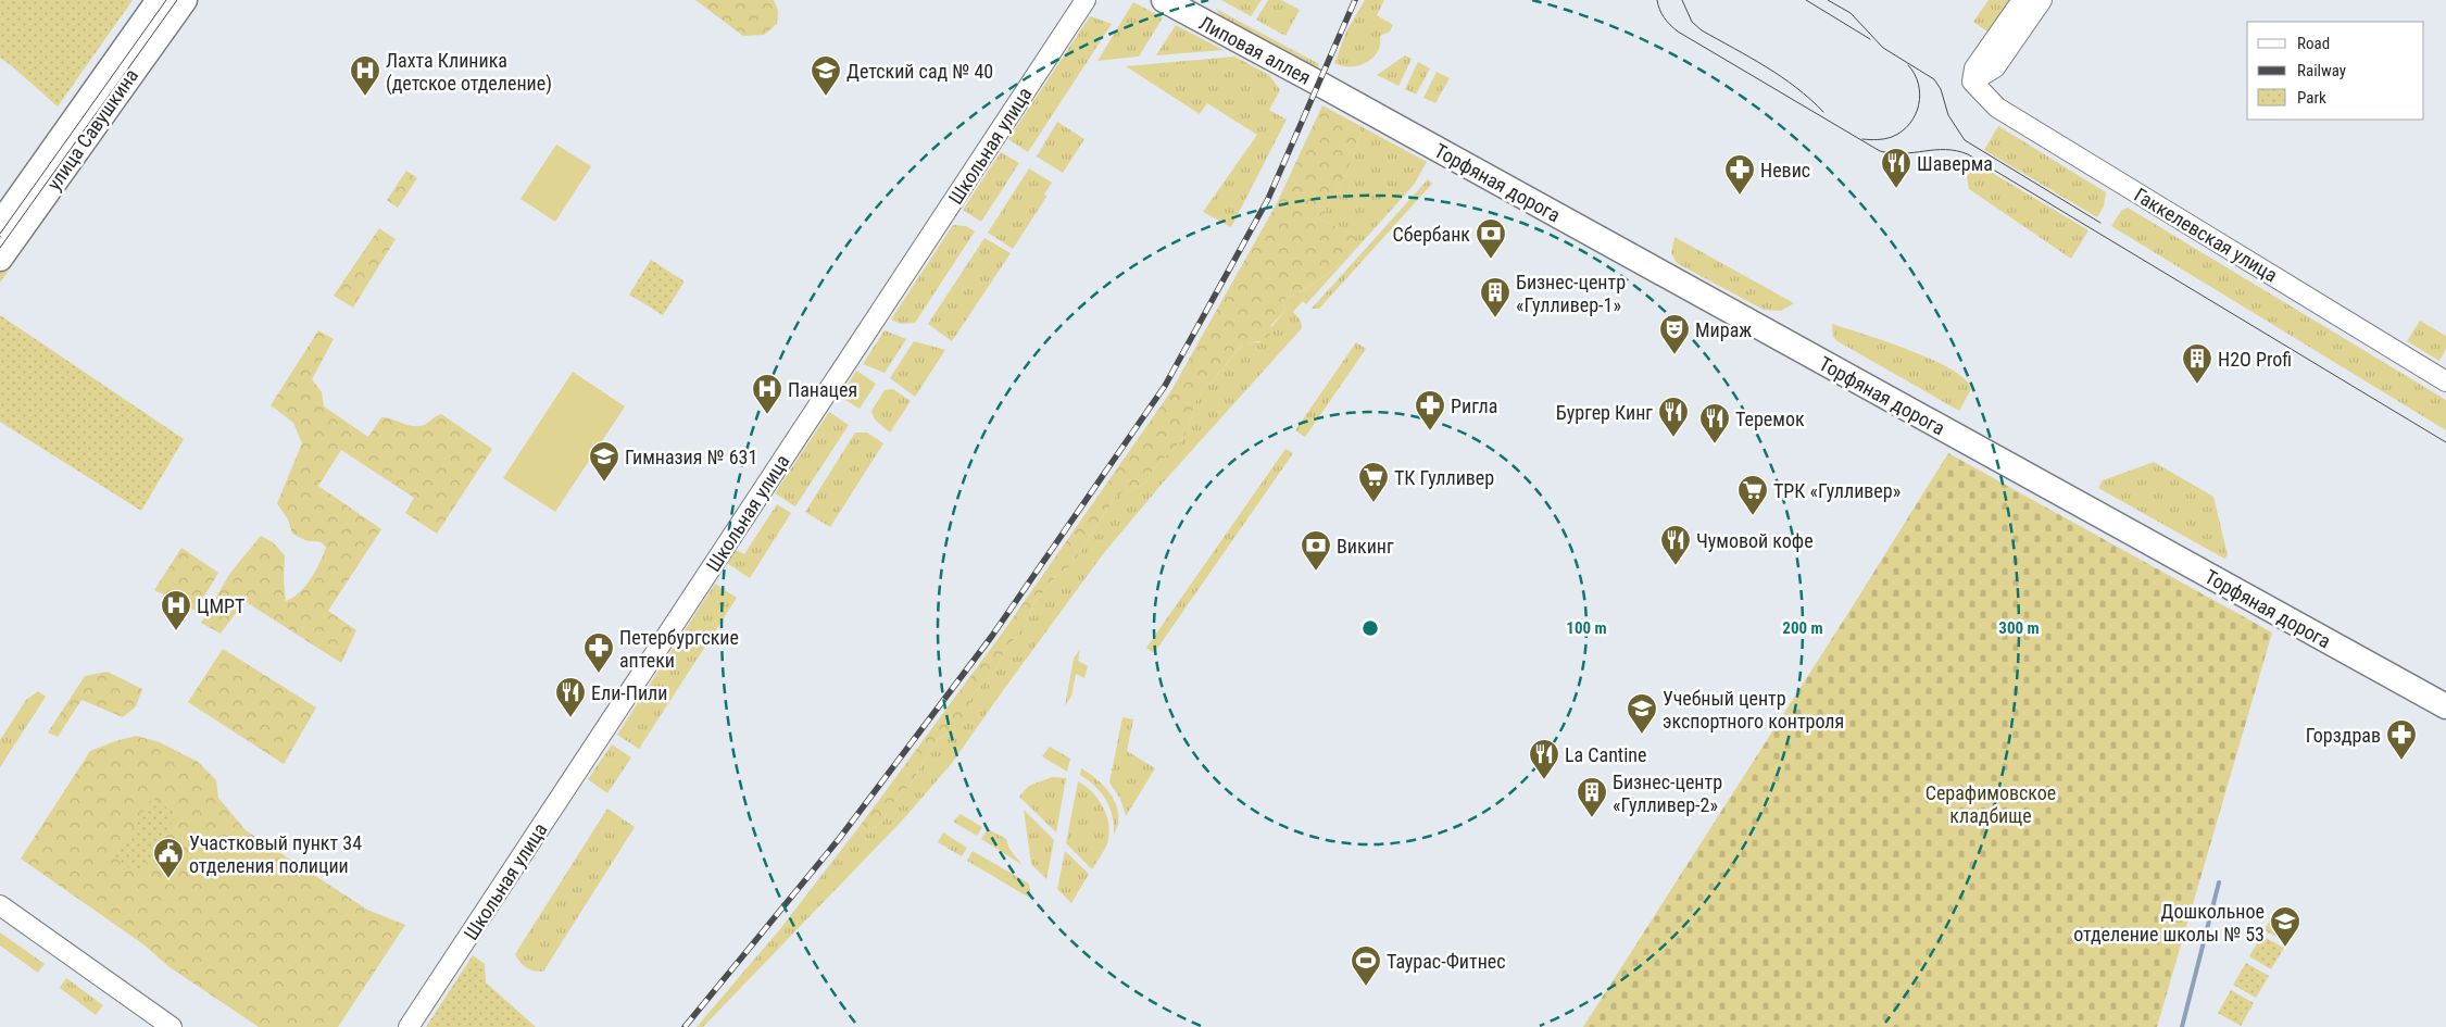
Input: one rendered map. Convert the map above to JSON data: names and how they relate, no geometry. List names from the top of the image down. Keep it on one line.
{"streets":{"main road":["Липовая аллея","улица Савушкина","Торфяная дорога"],"street":["Школьная улица","Гаккелевская улица"]},"crossings":[["Липовая аллея","Торфяная дорога"]],"parks":["Серафимовское кладбище"],"places":{"hospital":["Лахта Клиника (детское отделение)","Панацея","ЦМРТ"],"school or university":["Детский сад № 40","Гимназия № 631","Учебный центр экспортного контроля","Дошкольное отделение школы № 53"],"restaurant":["Шаверма","Бургер Кинг","Теремок","Чумовой кофе","Ели-Пили","La Cantine"],"pharmacy":["Невис","Ригла","Петербургские аптеки","Горздрав"],"bank":["Сбербанк","Викинг"],"building":["Бизнес-центр «Гулливер-1»","H2O Profi","Бизнес-центр «Гулливер-2»"],"theatre":["Мираж"],"supermarket":["ТК Гулливер","ТРК «Гулливер»"],"public building":["Участковый пункт 34 отделения полиции"],"sports":["Таурас-Фитнес"]},"legend":["Road","Railway","Park"],"rings":["100 m","200 m","300 m"]}
